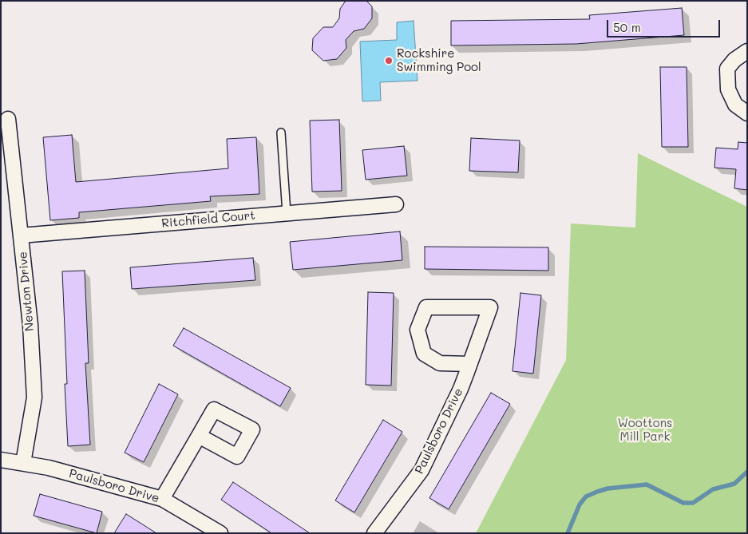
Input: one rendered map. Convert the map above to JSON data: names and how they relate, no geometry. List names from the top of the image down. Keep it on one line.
{"streets":{"street":["Ritchfield Court","Newton Drive","Paulsboro Drive"]},"crossings":[["Ritchfield Court","Newton Drive"],["Newton Drive","Paulsboro Drive"]],"parks":["Woottons Mill Park"],"places":["Rockshire Swimming Pool"],"scale_bar":"50 m"}
